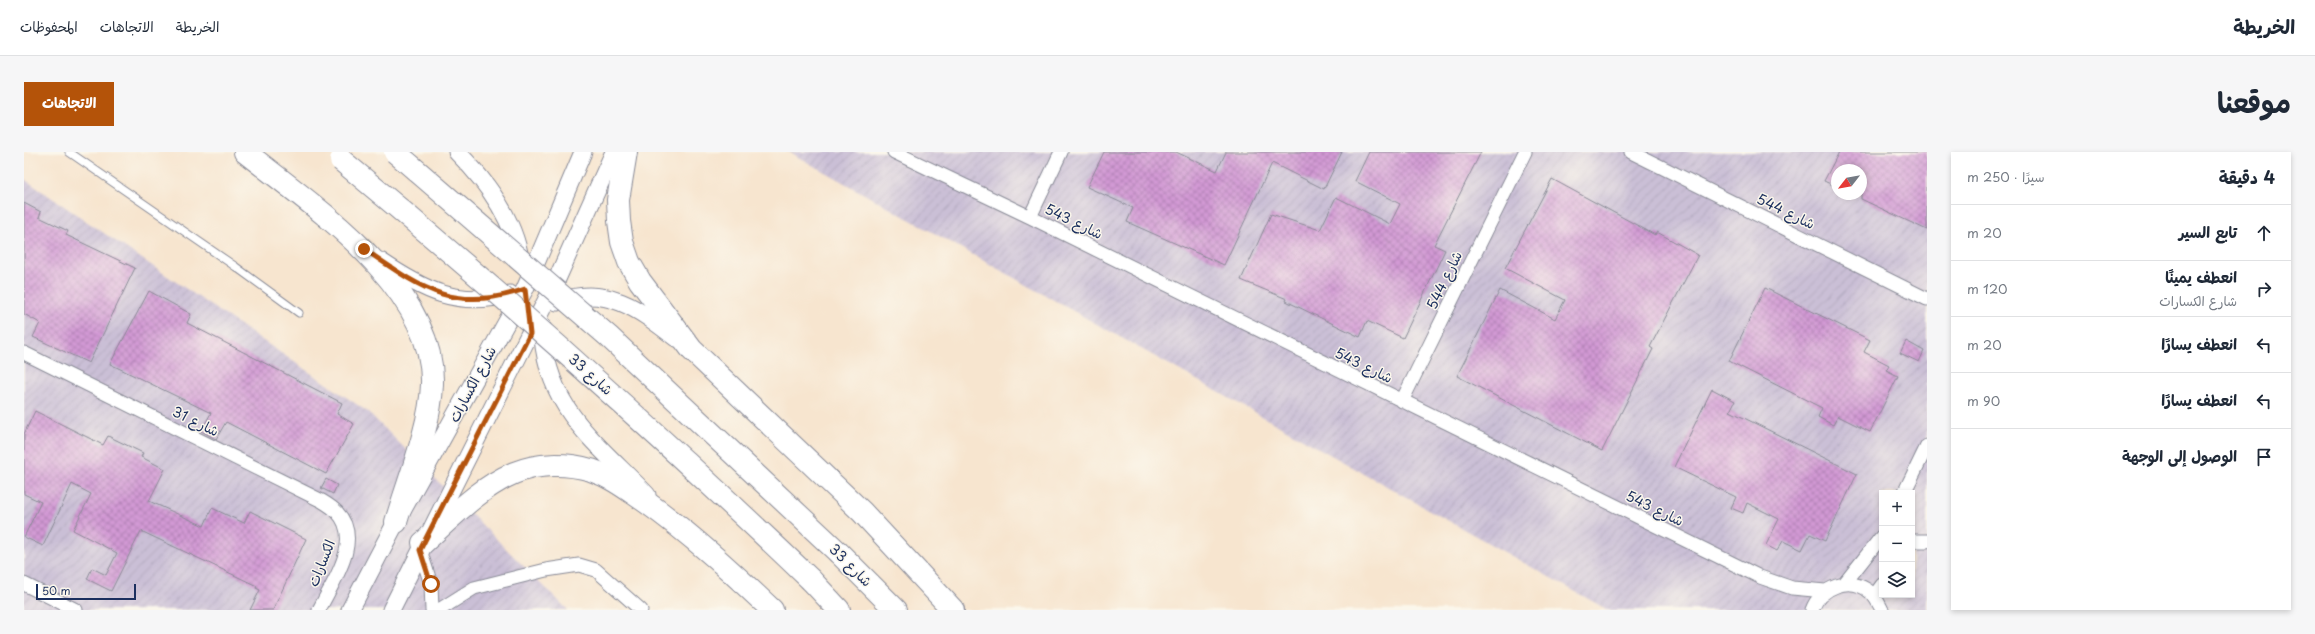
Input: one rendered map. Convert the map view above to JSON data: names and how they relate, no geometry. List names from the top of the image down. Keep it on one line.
{"streets":{"highway":["شارع 33"],"street":["شارع 544","شارع 543","شارع الكسارات","شارع 31","الكسارات"]},"crossings":[["شارع 544","شارع 543"],["شارع 31","الكسارات"]],"scale_bar":"50 m","north":"bottom left","page":{"header":"الخريطة","nav":["الخريطة","الاتجاهات","المحفوظات"],"title":"موقعنا","buttons":"الاتجاهات","heading":["4 دقيقة","سيرًا · 250 m"],"list":[["تابع السير","20 m"],["انعطف يمينًا","شارع الكسارات","120 m"],["انعطف يسارًا","20 m"],["انعطف يسارًا","90 m"],"الوصول إلى الوجهة"],"map_buttons":["+","−"],"scale":"50 m"}}
